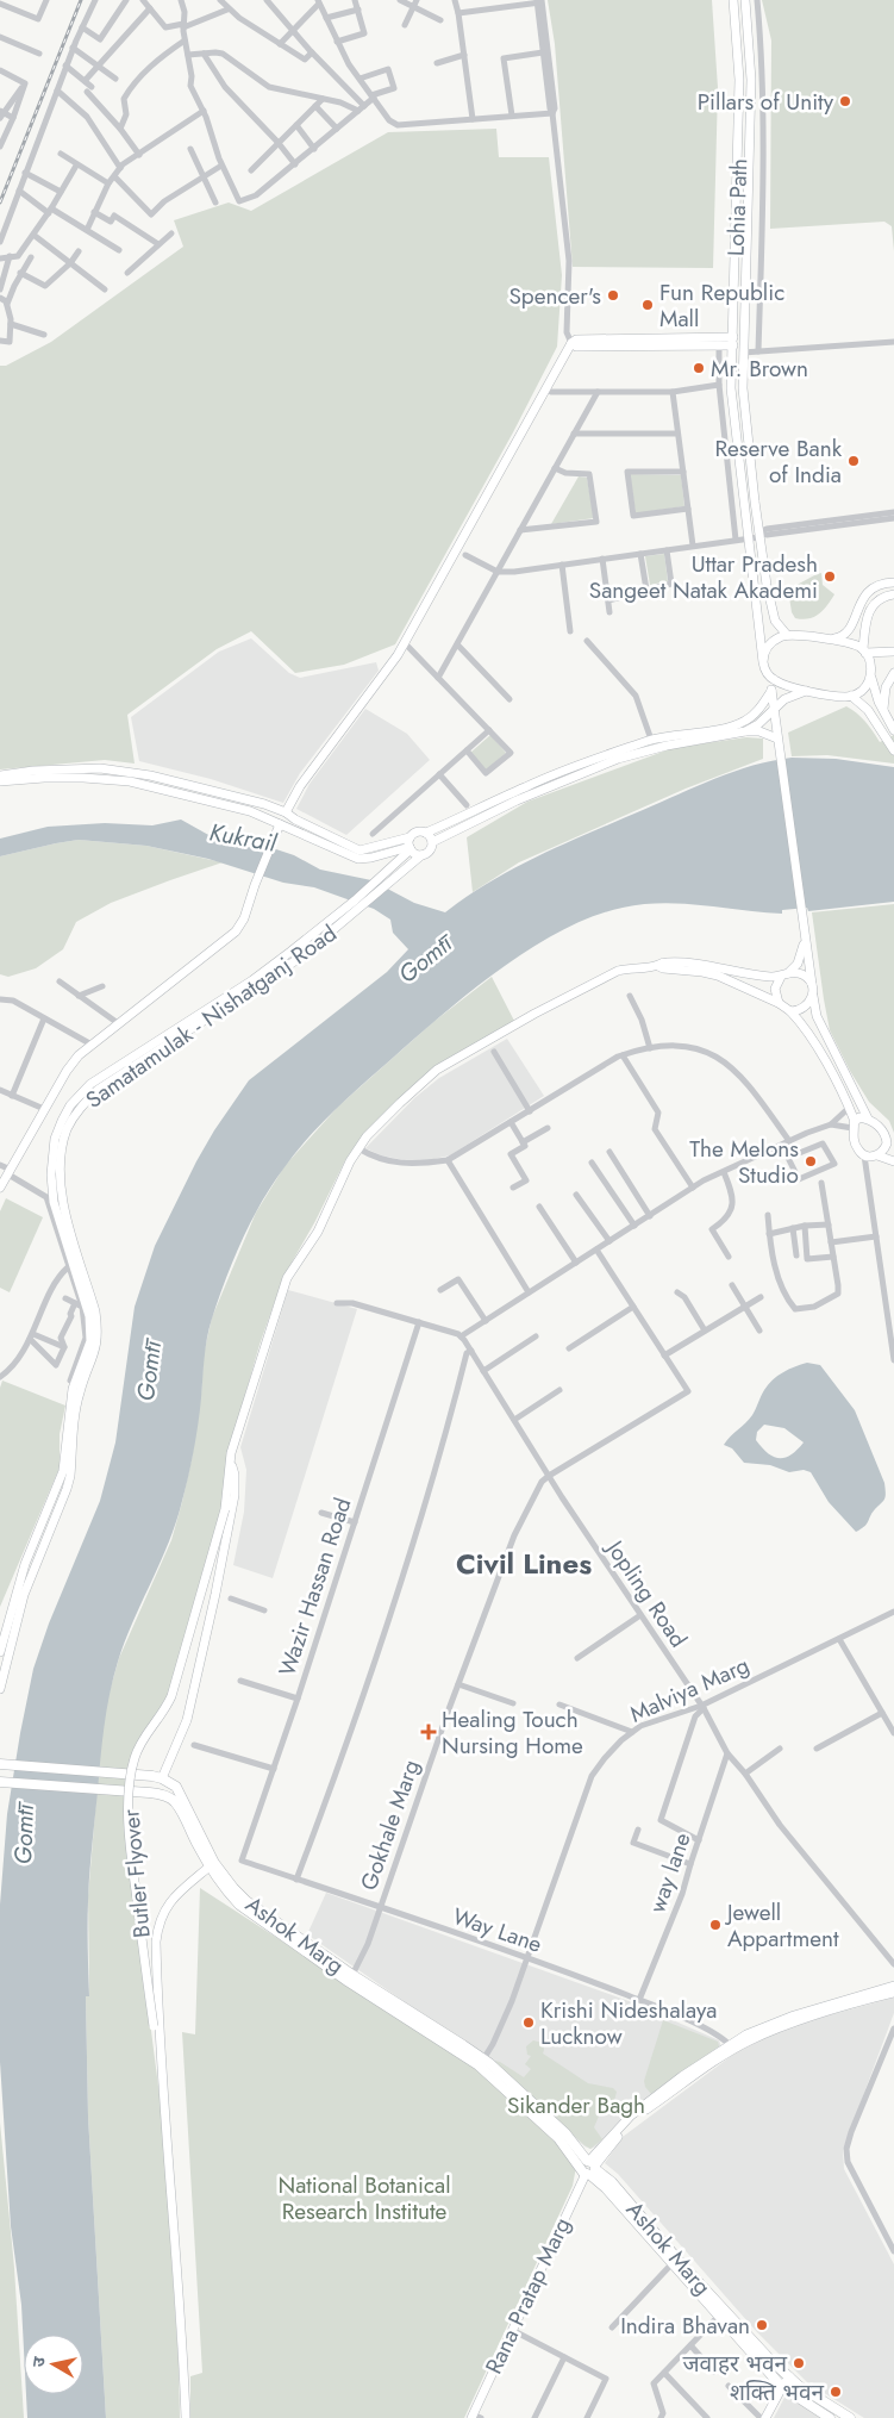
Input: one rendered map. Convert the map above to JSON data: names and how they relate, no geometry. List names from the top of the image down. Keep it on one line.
{"streets":{"main road":["Lohia Path","Samatamulak - Nishatganj Road","Butler Flyover","Ashok Marg","Rana Pratap Marg"],"street":["Wazir Hassan Road","Jopling Road","Malviya Marg","Gokhale Marg","way lane","Way Lane"]},"crossings":[["Wazir Hassan Road","Way Lane"],["Jopling Road","Malviya Marg"],["Jopling Road","Gokhale Marg"],["Jopling Road","way lane"],["Malviya Marg","Way Lane"],["Malviya Marg","Ashok Marg"],["Gokhale Marg","Way Lane"],["Gokhale Marg","Ashok Marg"],["way lane","Way Lane"],["Way Lane","Rana Pratap Marg"],["Ashok Marg","Rana Pratap Marg"]],"districts":["Civil Lines"],"water":["Kukrail","Gomtī"],"parks":["Sikander Bagh","National Botanical Research Institute"],"places":{"other":["Pillars of Unity","Spencer's","Fun Republic Mall","Mr. Brown","Reserve Bank of India","Uttar Pradesh Sangeet Natak Akademi","The Melons Studio","Jewell Appartment","Krishi Nideshalaya Lucknow","Indira Bhavan","जवाहर भवन","शक्ति भवन"],"health":["Healing Touch Nursing Home"]},"north":"left"}
